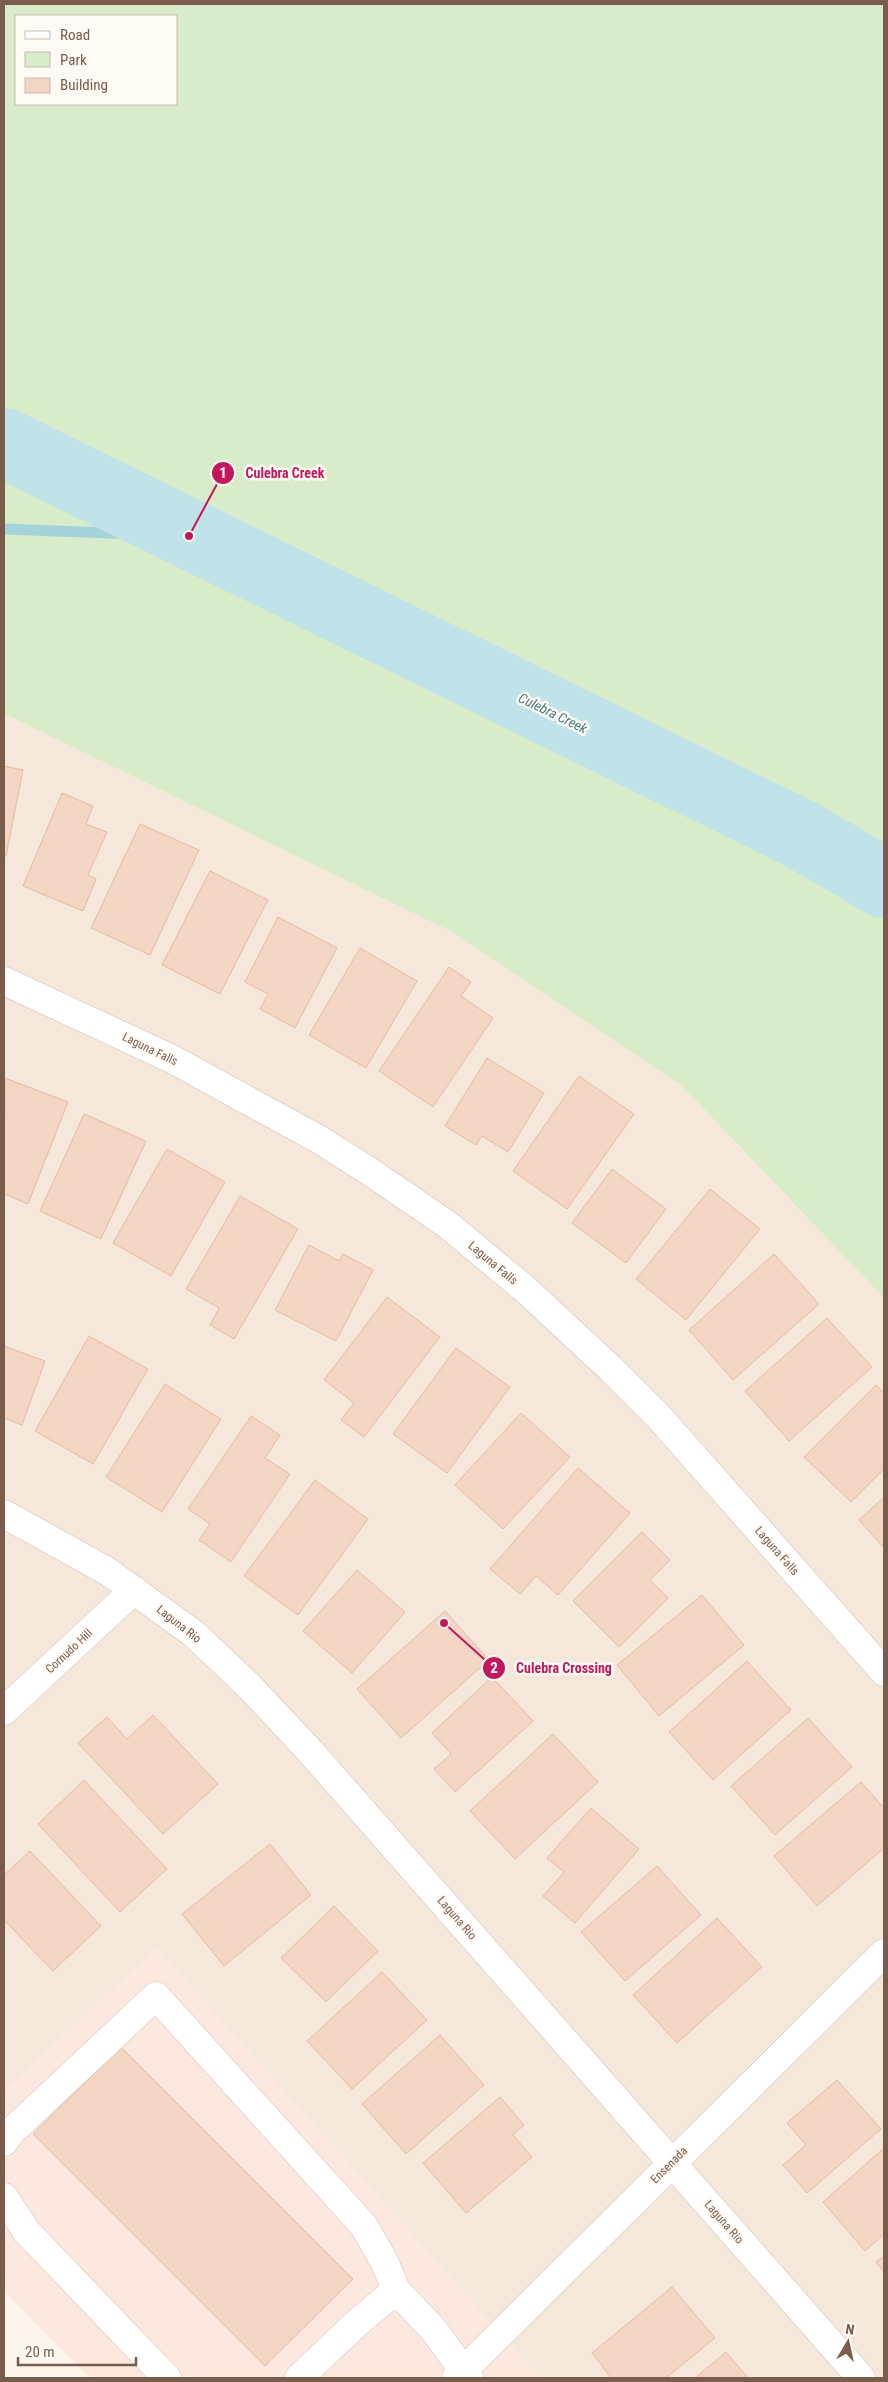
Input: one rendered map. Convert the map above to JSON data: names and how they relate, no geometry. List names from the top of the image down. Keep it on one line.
{"streets":{"street":["Laguna Falls","Laguna Rio","Cornudo Hill","Ensenada"]},"crossings":[["Laguna Rio","Cornudo Hill"],["Laguna Rio","Ensenada"]],"water":["Culebra Creek"],"places":["Culebra Creek","Culebra Crossing"],"legend":["Road","Park","Building"],"scale_bar":"20 m","north":"top"}
